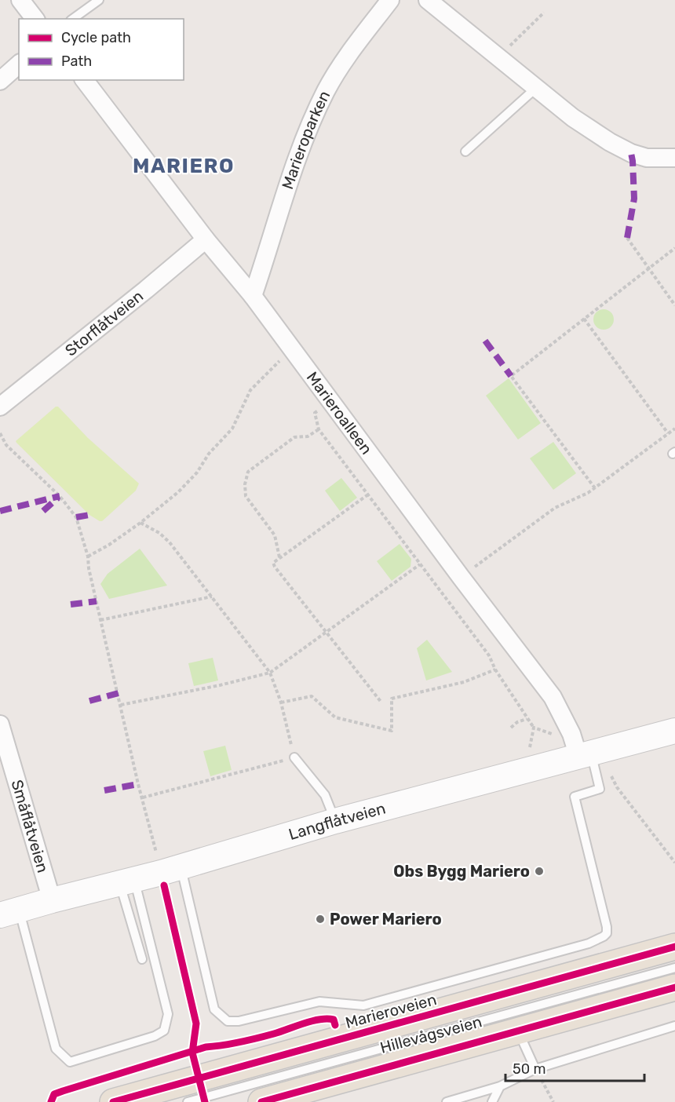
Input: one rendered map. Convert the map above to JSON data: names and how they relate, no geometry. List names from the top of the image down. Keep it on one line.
{"streets":{"main road":["Marieroveien"],"street":["Marieroparken","Storflåtveien","Marieroalleen","Langflåtveien","Småflåtveien"],"lane":["Hillevågsveien"]},"crossings":[["Marieroparken","Marieroalleen"],["Storflåtveien","Marieroalleen"],["Marieroalleen","Langflåtveien"],["Langflåtveien","Småflåtveien"]],"districts":["MARIERO"],"places":["Obs Bygg Mariero","Power Mariero"],"legend":["Cycle path","Path"],"scale_bar":"50 m"}
